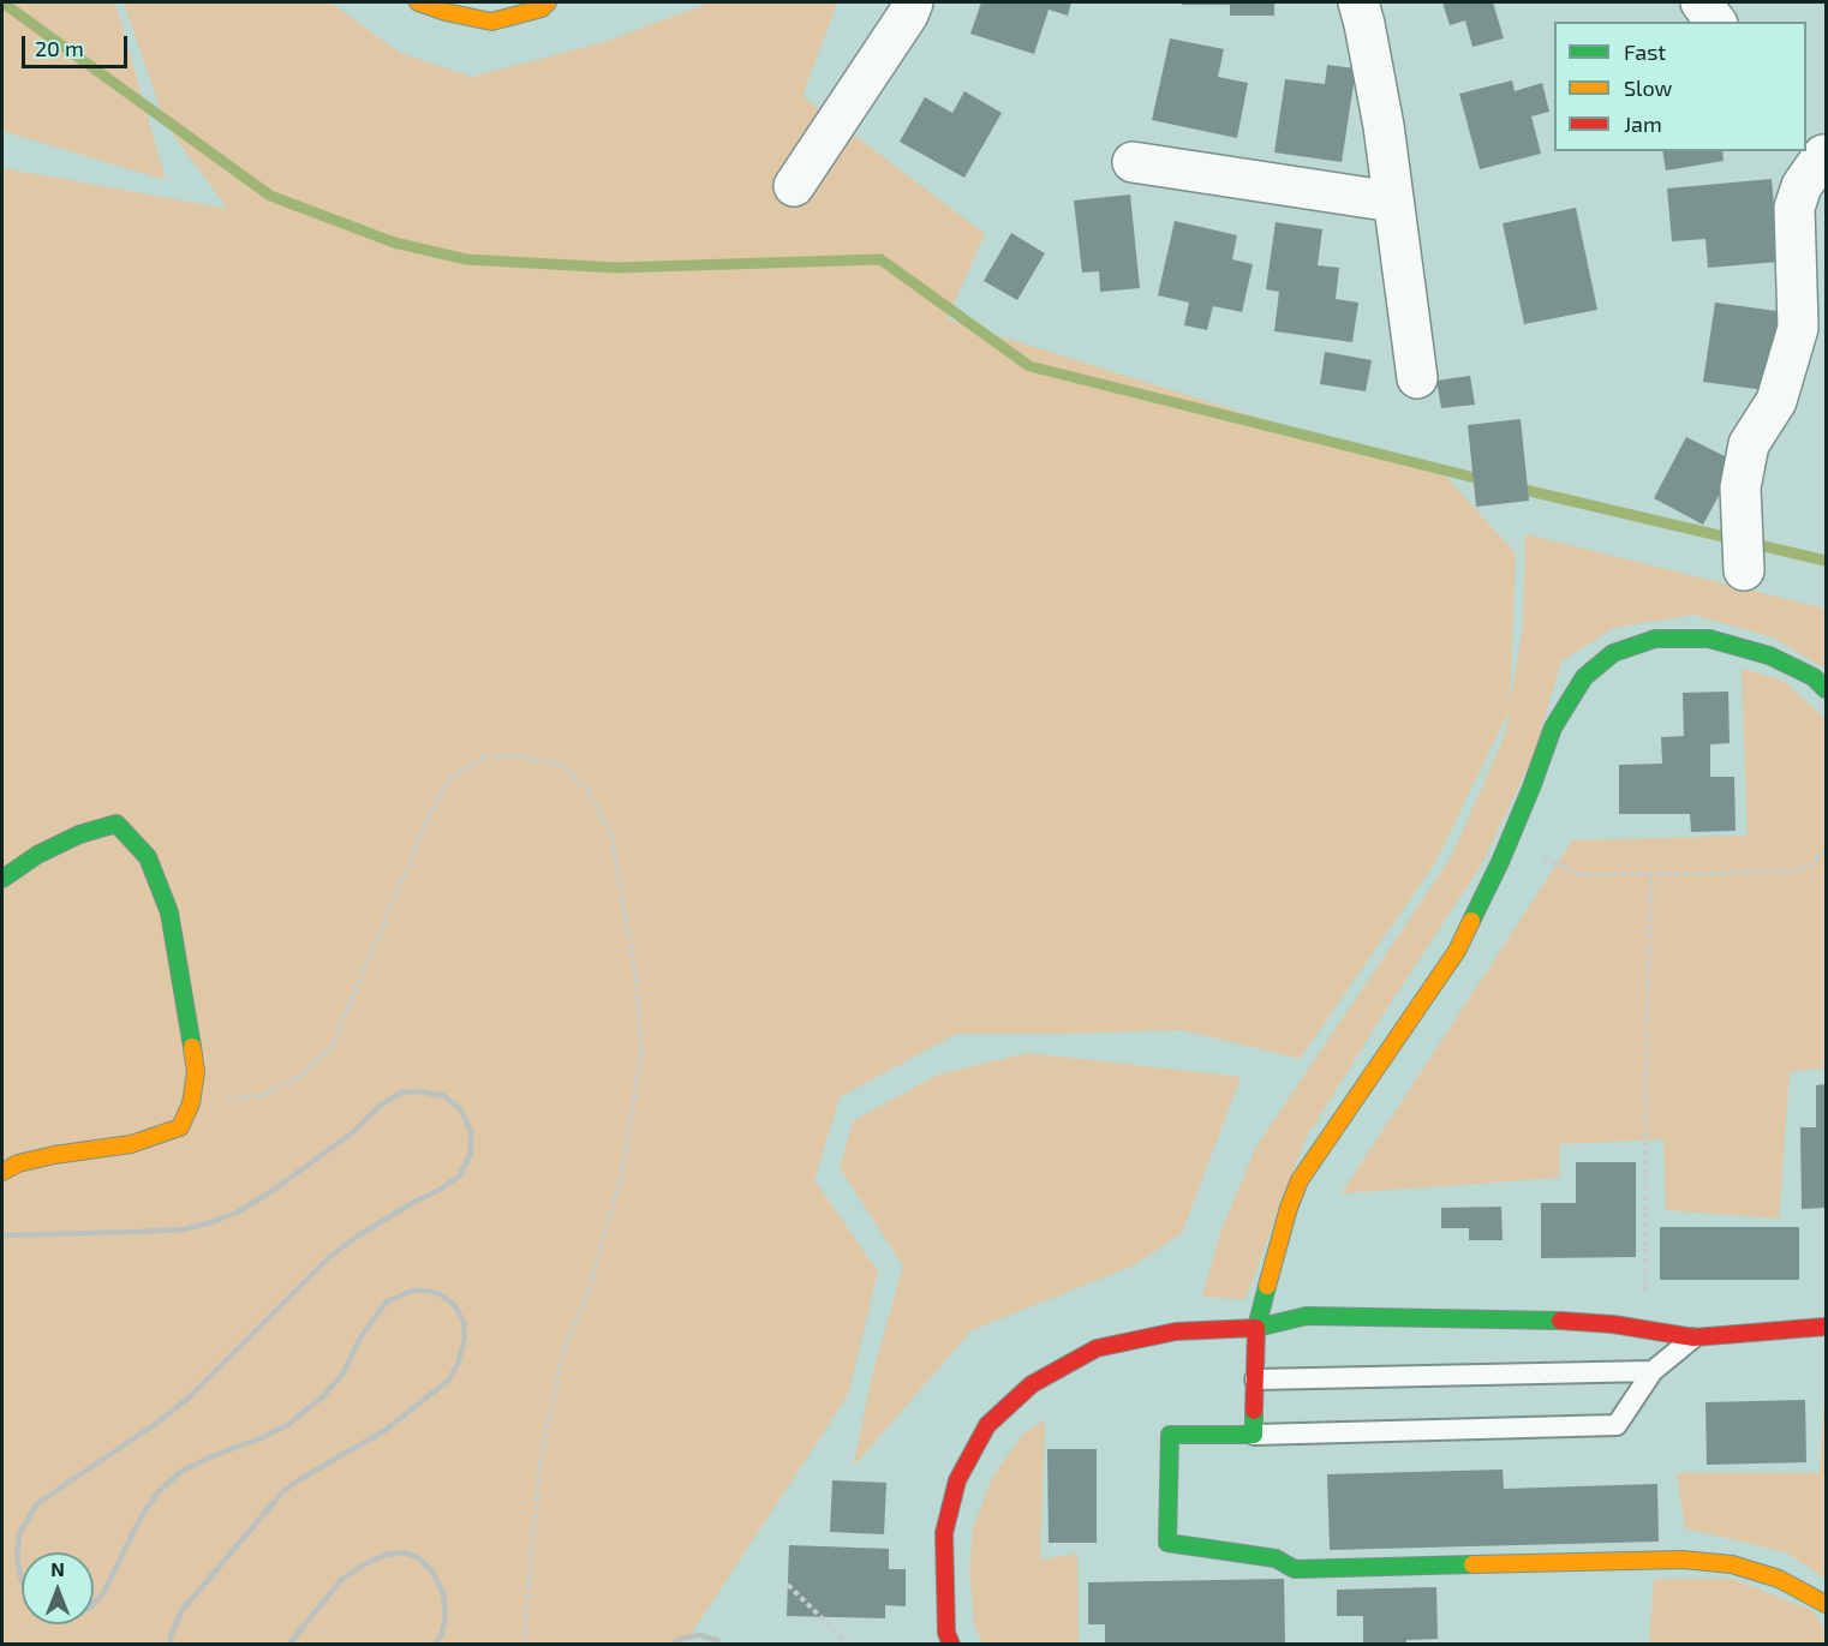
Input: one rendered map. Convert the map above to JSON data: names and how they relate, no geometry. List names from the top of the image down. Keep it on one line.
{"legend":["Fast","Slow","Jam"],"scale_bar":"20 m","north":"top"}
